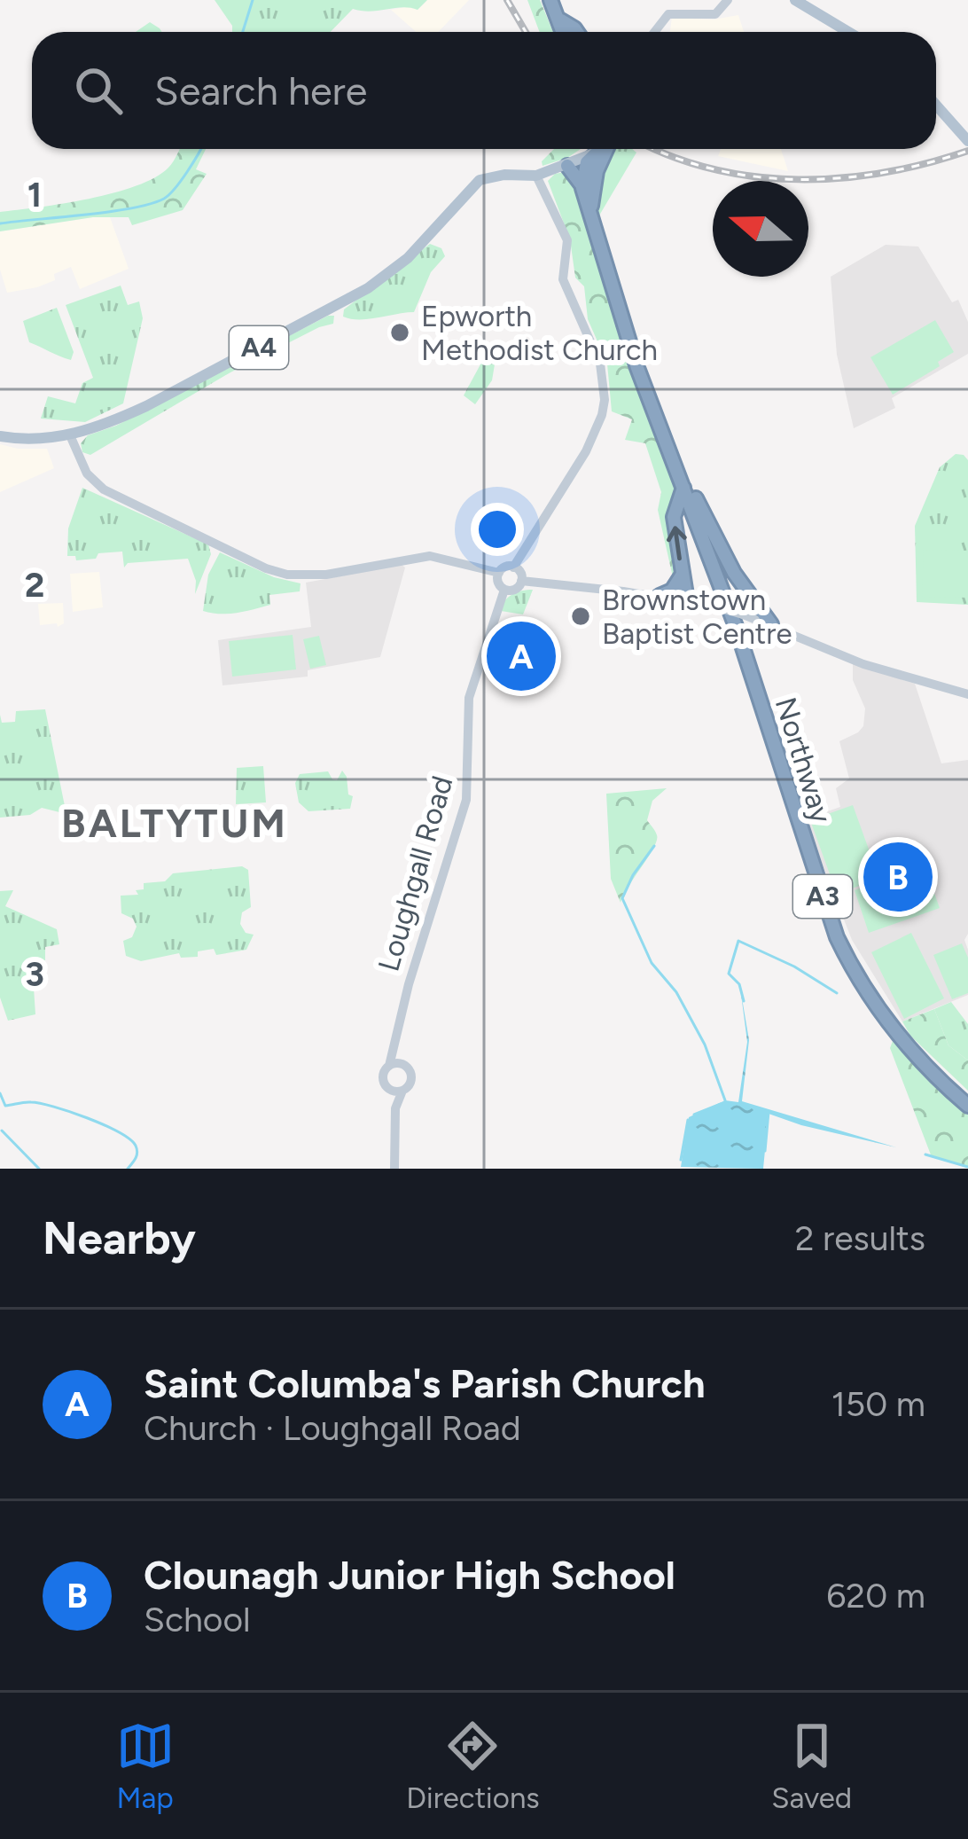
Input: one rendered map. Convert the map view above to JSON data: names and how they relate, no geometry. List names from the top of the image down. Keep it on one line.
{"streets":{"highway":["Northway","A3"],"main road":["A4","Loughgall Road"]},"crossings":[["A4","Northway"]],"districts":["BALTYTUM"],"places":["Epworth Methodist Church","Brownstown Baptist Centre"],"north":"left","page":{"search":"Search here","pins":["A","B"],"heading":["Nearby","2 results"],"list":[{"mark":"A","name":"Saint Columba's Parish Church","note":"Church · Loughgall Road","value":"150 m"},{"mark":"B","name":"Clounagh Junior High School","note":"School","value":"620 m"}],"nav":["Map","Directions","Saved"]},"grid":{"rows":["1","2","3"]}}
